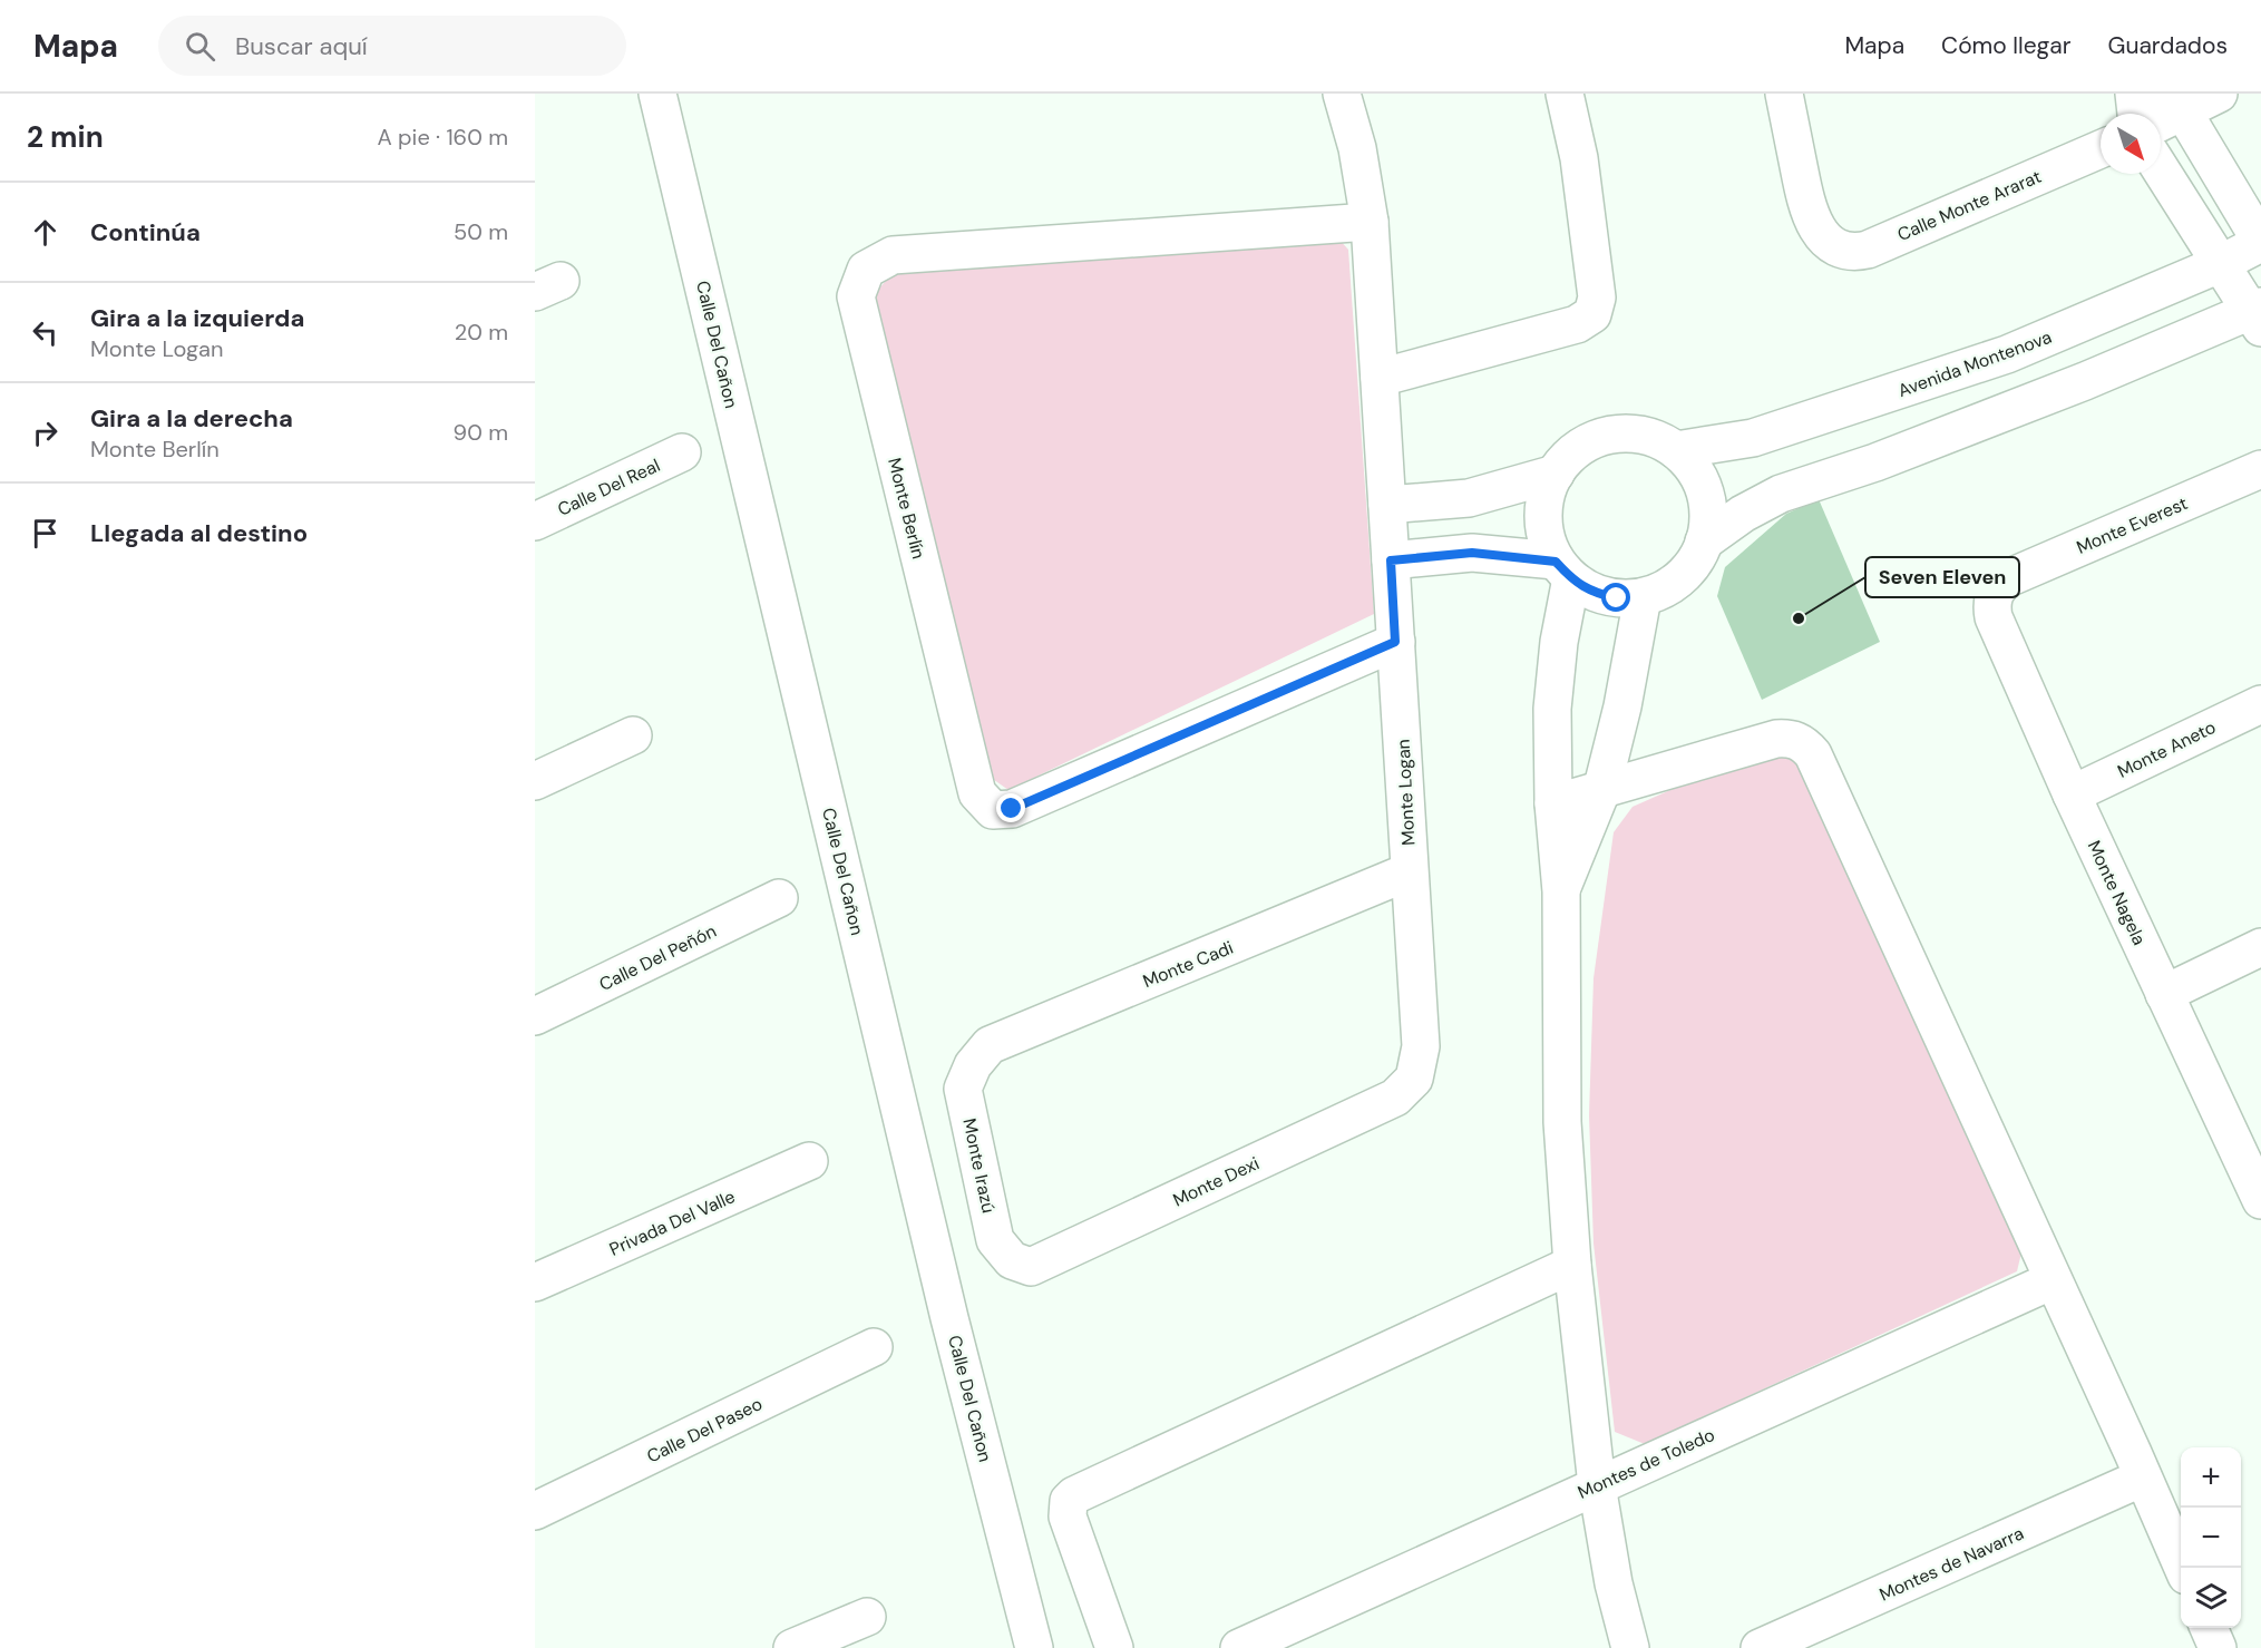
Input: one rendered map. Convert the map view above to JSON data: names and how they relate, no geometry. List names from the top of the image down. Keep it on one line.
{"streets":{"street":["Calle Monte Ararat","Calle Del Cañon","Avenida Montenova","Calle Del Real","Monte Berlín","Monte Everest","Monte Aneto","Monte Logan","Monte Nagela","Calle Del Peñón","Monte Cadi","Monte Irazú","Monte Dexi","Privada Del Valle","Calle Del Paseo","Montes de Toledo","Montes de Navarra"]},"crossings":[["Monte Berlín","Monte Logan"],["Monte Everest","Monte Nagela"],["Monte Aneto","Monte Nagela"],["Monte Logan","Monte Cadi"],["Monte Logan","Monte Dexi"],["Monte Cadi","Monte Irazú"],["Monte Irazú","Monte Dexi"]],"places":["Seven Eleven"],"north":"bottom right","page":{"header":"Mapa","search":"Buscar aquí","nav":["Mapa","Cómo llegar","Guardados"],"heading":["2 min","A pie · 160 m"],"list":[["Continúa","50 m"],["Gira a la izquierda","Monte Logan","20 m"],["Gira a la derecha","Monte Berlín","90 m"],"Llegada al destino"],"map_buttons":["+","−"]}}
